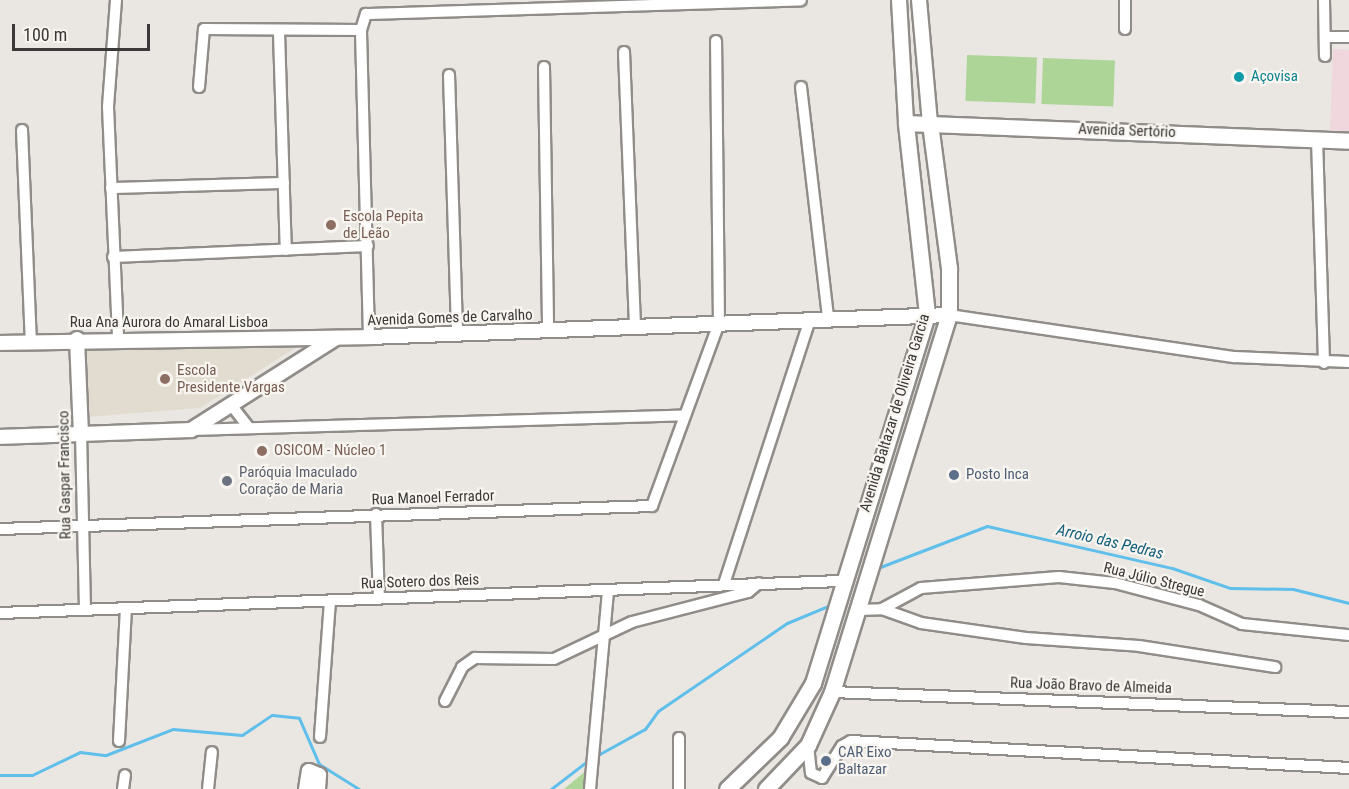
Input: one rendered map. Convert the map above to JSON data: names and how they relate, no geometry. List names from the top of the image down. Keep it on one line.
{"streets":{"main road":["Avenida Sertório","Avenida Baltazar de Oliveira Garcia"],"street":["Avenida Gomes de Carvalho","Rua Ana Aurora do Amaral Lisboa","Rua Gaspar Francisco","Rua Manoel Ferrador","Rua Júlio Stregue","Rua Sotero dos Reis","Rua João Bravo de Almeida"]},"crossings":[["Avenida Sertório","Avenida Baltazar de Oliveira Garcia"],["Avenida Gomes de Carvalho","Rua Ana Aurora do Amaral Lisboa"],["Avenida Gomes de Carvalho","Avenida Baltazar de Oliveira Garcia"],["Rua Ana Aurora do Amaral Lisboa","Rua Gaspar Francisco"],["Avenida Baltazar de Oliveira Garcia","Rua Sotero dos Reis"],["Avenida Baltazar de Oliveira Garcia","Rua João Bravo de Almeida"],["Rua Gaspar Francisco","Rua Manoel Ferrador"],["Rua Gaspar Francisco","Rua Sotero dos Reis"]],"water":["Arroio das Pedras"],"places":["Açovisa","Escola Pepita de Leão","Escola Presidente Vargas","OSICOM - Núcleo 1","Posto Inca","Paróquia Imaculado Coração de Maria","CAR Eixo Baltazar"],"scale_bar":"100 m"}
